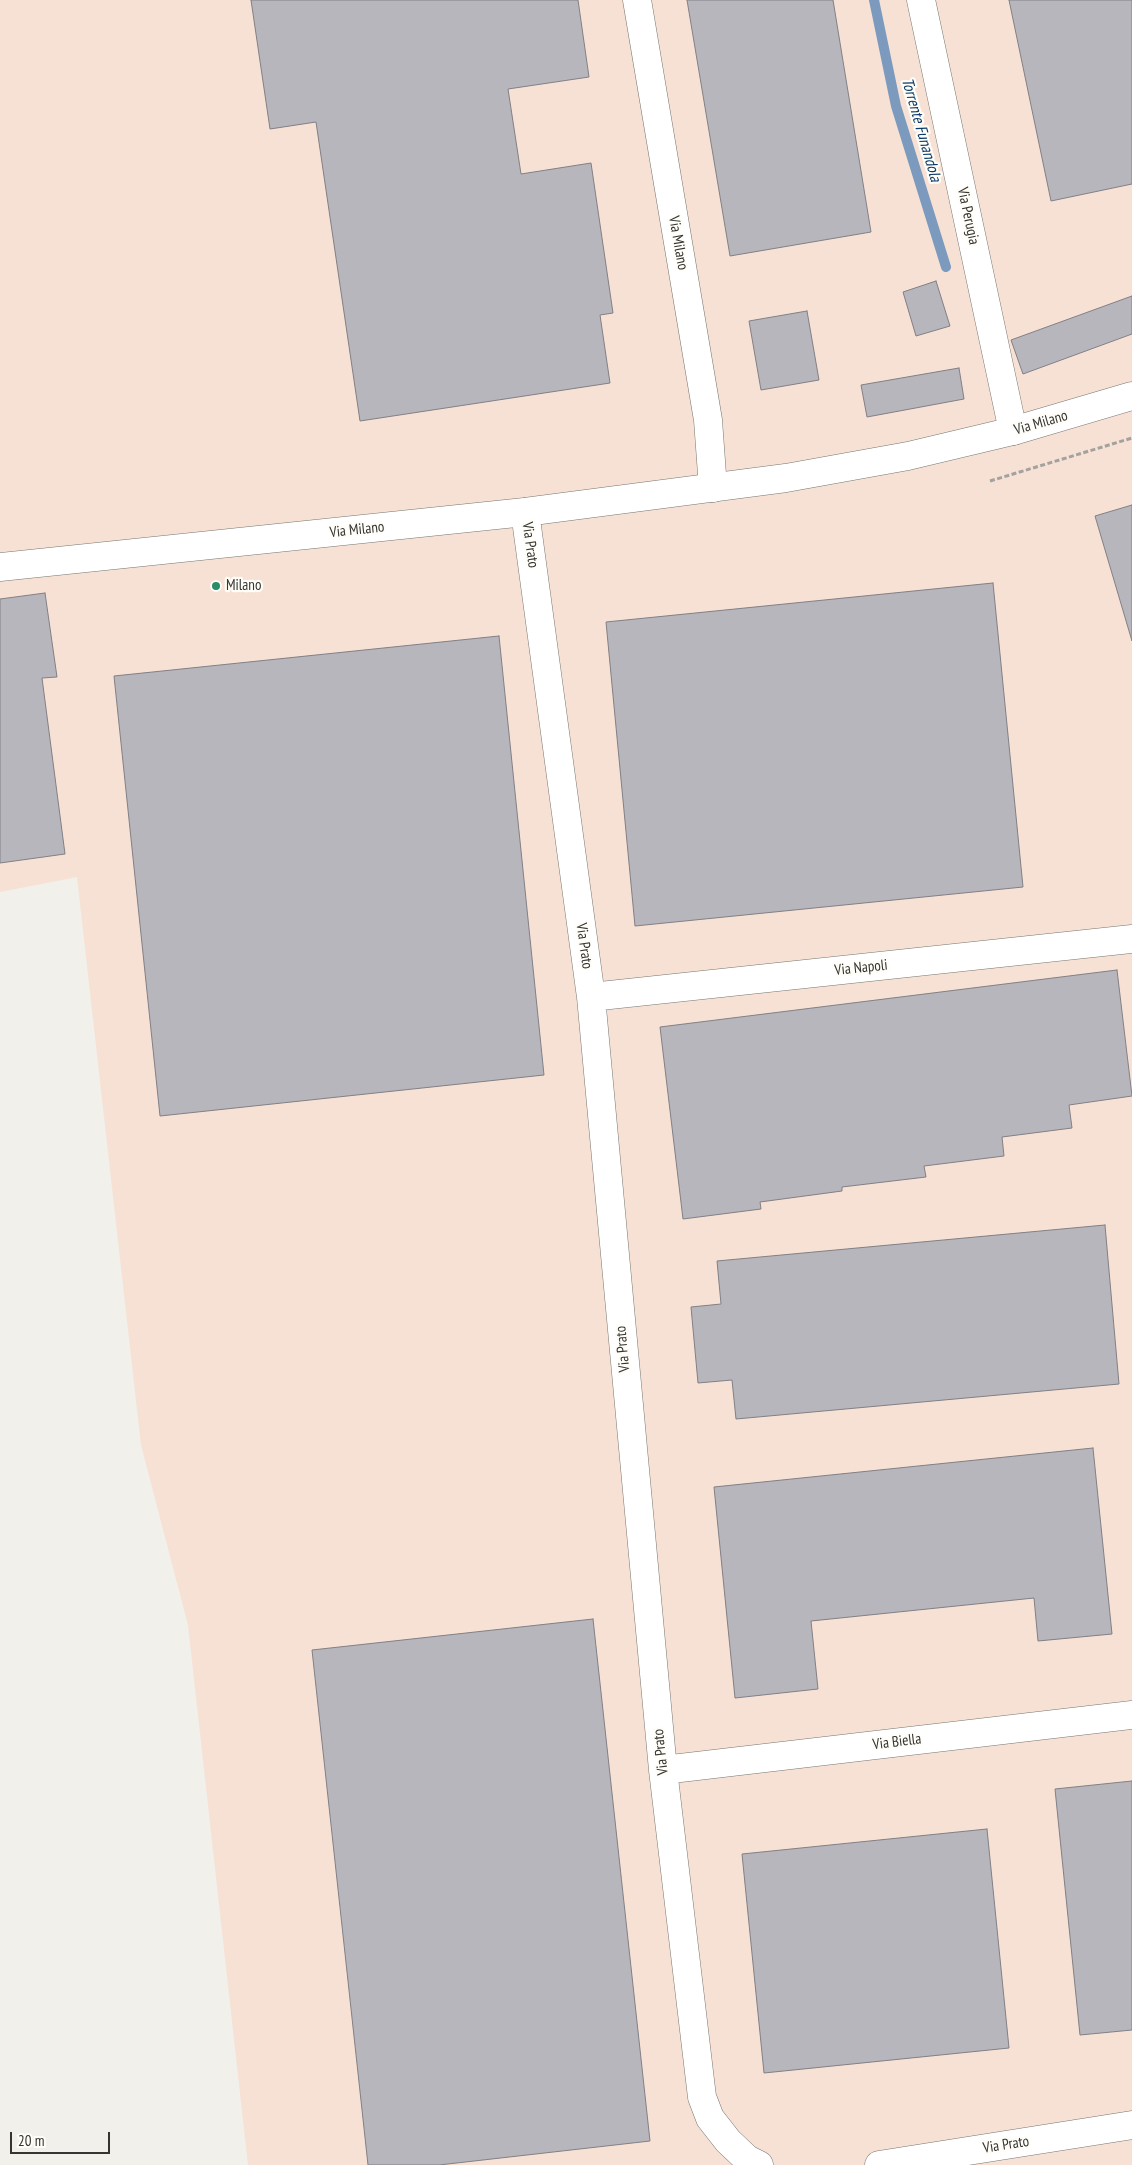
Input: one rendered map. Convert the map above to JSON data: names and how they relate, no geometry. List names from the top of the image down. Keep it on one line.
{"streets":{"street":["Via Perugia","Via Milano","Via Prato","Via Napoli","Via Biella"]},"crossings":[["Via Perugia","Via Milano"],["Via Milano","Via Prato"],["Via Prato","Via Napoli"],["Via Prato","Via Biella"]],"water":["Torrente Funandola"],"places":["Milano"],"scale_bar":"20 m"}
